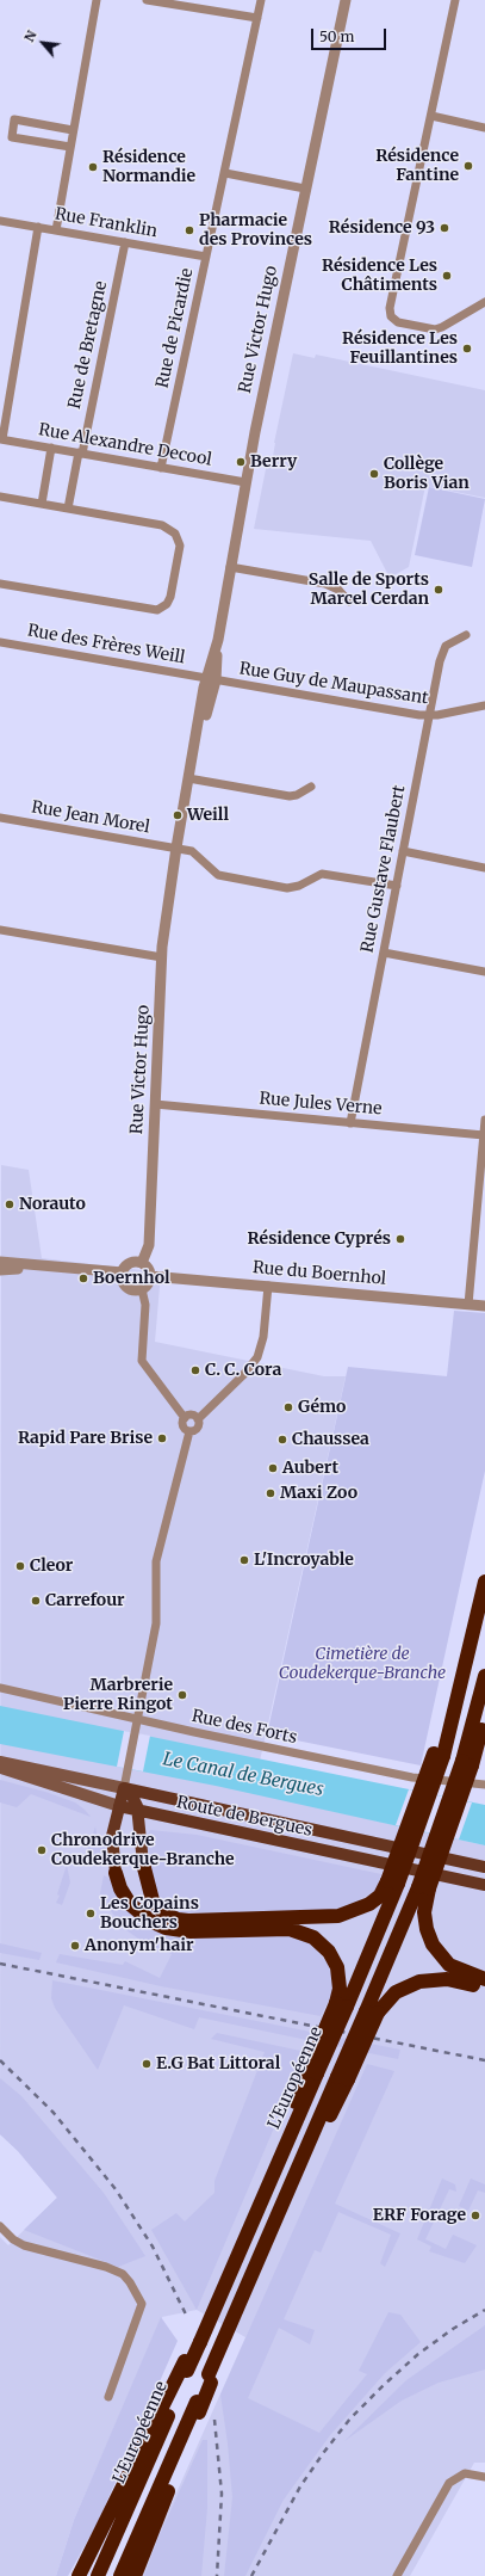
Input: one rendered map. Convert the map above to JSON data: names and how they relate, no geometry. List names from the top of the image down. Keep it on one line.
{"streets":{"highway":["L'Européenne"],"main road":["Route de Bergues"],"street":["Rue Franklin","Rue de Picardie","Rue Victor Hugo","Rue de Bretagne","Rue Alexandre Decool","Rue des Frères Weill","Rue Guy de Maupassant","Rue Jean Morel","Rue Gustave Flaubert","Rue Jules Verne","Rue du Boernhol","Rue des Forts"]},"crossings":[["Rue Franklin","Rue de Picardie"],["Rue Franklin","Rue de Bretagne"],["Rue de Picardie","Rue Alexandre Decool"],["Rue Victor Hugo","Rue Alexandre Decool"],["Rue Victor Hugo","Rue des Frères Weill"],["Rue Victor Hugo","Rue Guy de Maupassant"],["Rue Victor Hugo","Rue Jean Morel"],["Rue Victor Hugo","Rue Jules Verne"],["Rue Victor Hugo","Rue du Boernhol"],["Rue de Bretagne","Rue Alexandre Decool"],["Rue des Frères Weill","Rue Guy de Maupassant"],["Rue Guy de Maupassant","Rue Gustave Flaubert"],["Rue Jean Morel","Rue Gustave Flaubert"],["Rue Gustave Flaubert","Rue Jules Verne"]],"water":["Le Canal de Bergues"],"parks":["Cimetière de Coudekerque-Branche"],"places":["Résidence Fantine","Résidence Normandie","Résidence 93","Pharmacie des Provinces","Résidence Les Châtiments","Résidence Les Feuillantines","Berry","Collège Boris Vian","Salle de Sports Marcel Cerdan","Weill","Norauto","Résidence Cyprés","Boernhol","C. C. Cora","Gémo","Rapid Pare Brise","Chaussea","Aubert","Maxi Zoo","L'Incroyable","Cleor","Carrefour","Marbrerie Pierre Ringot","Chronodrive Coudekerque-Branche","Les Copains Bouchers","Anonym'hair","E.G Bat Littoral","ERF Forage"],"scale_bar":"50 m","north":"top left"}
